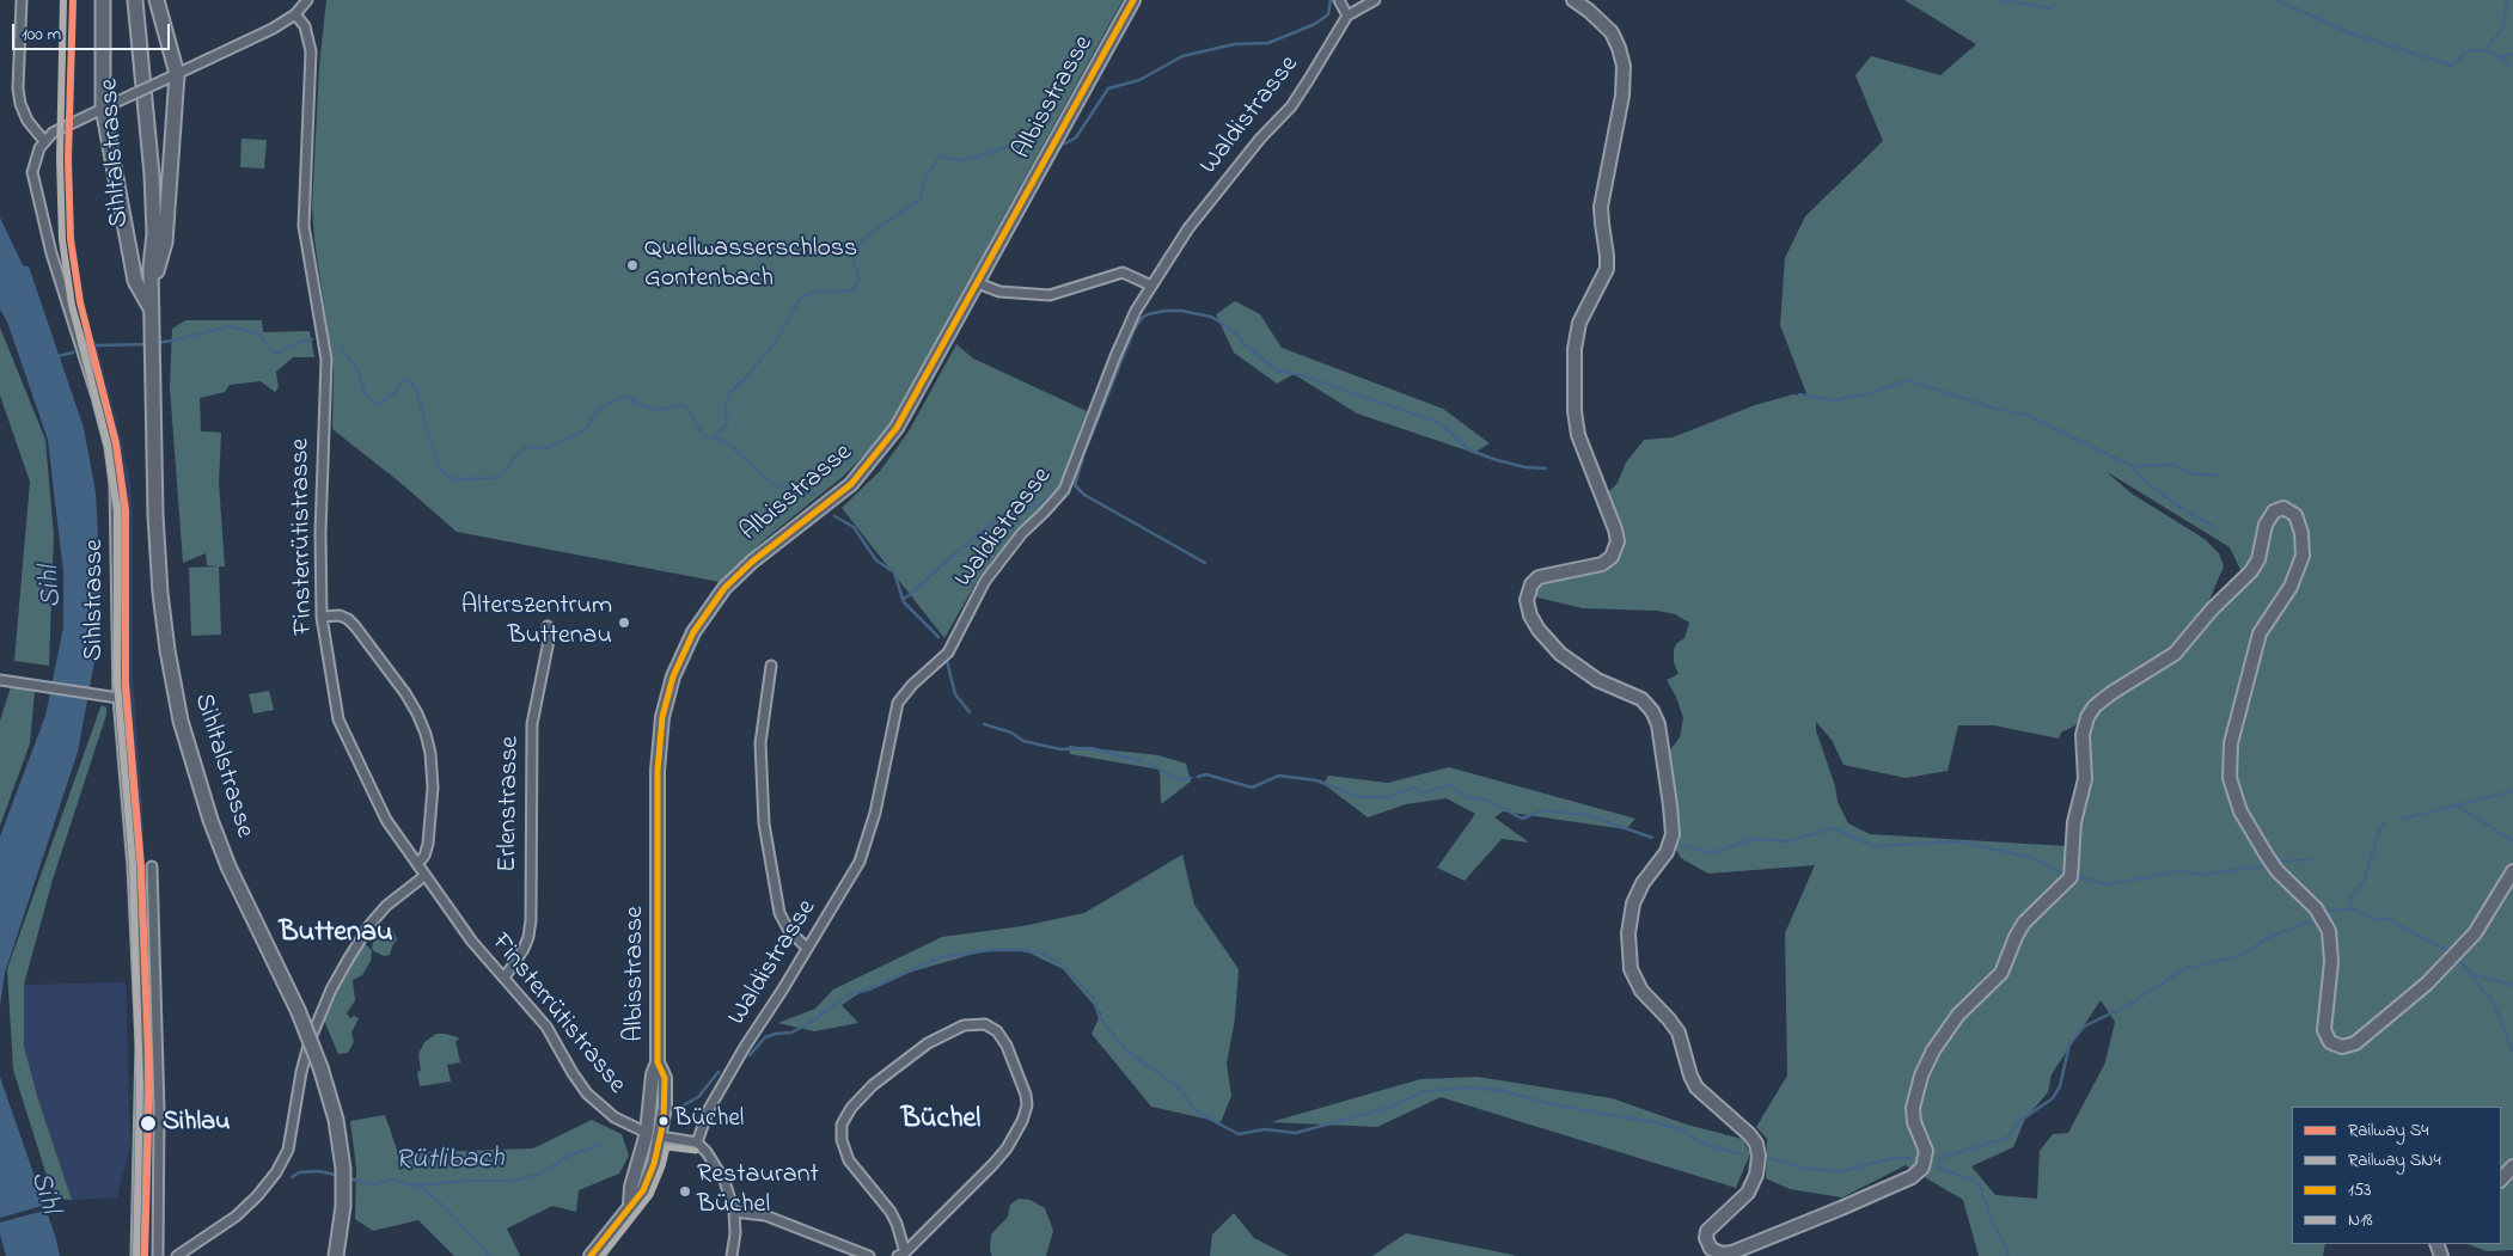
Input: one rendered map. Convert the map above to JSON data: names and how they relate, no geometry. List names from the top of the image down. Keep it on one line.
{"streets":{"main road":["Sihltalstrasse"],"street":["Albisstrasse","Waldistrasse","Finsterrütistrasse","Sihlstrasse","Erlenstrasse"]},"crossings":[["Albisstrasse","Finsterrütistrasse"],["Finsterrütistrasse","Erlenstrasse"]],"districts":["Buttenau","Büchel"],"water":["Sihl","Rütlibach"],"places":["Quellwasserschloss Gontenbach","Alterszentrum Buttenau","Büchel","Sihlau","Restaurant Büchel"],"lines":["rail line S4","rail line SN4","transit line 153","transit line N18"],"legend":["Railway S4","Railway SN4","153","N18"],"scale_bar":"100 m"}
